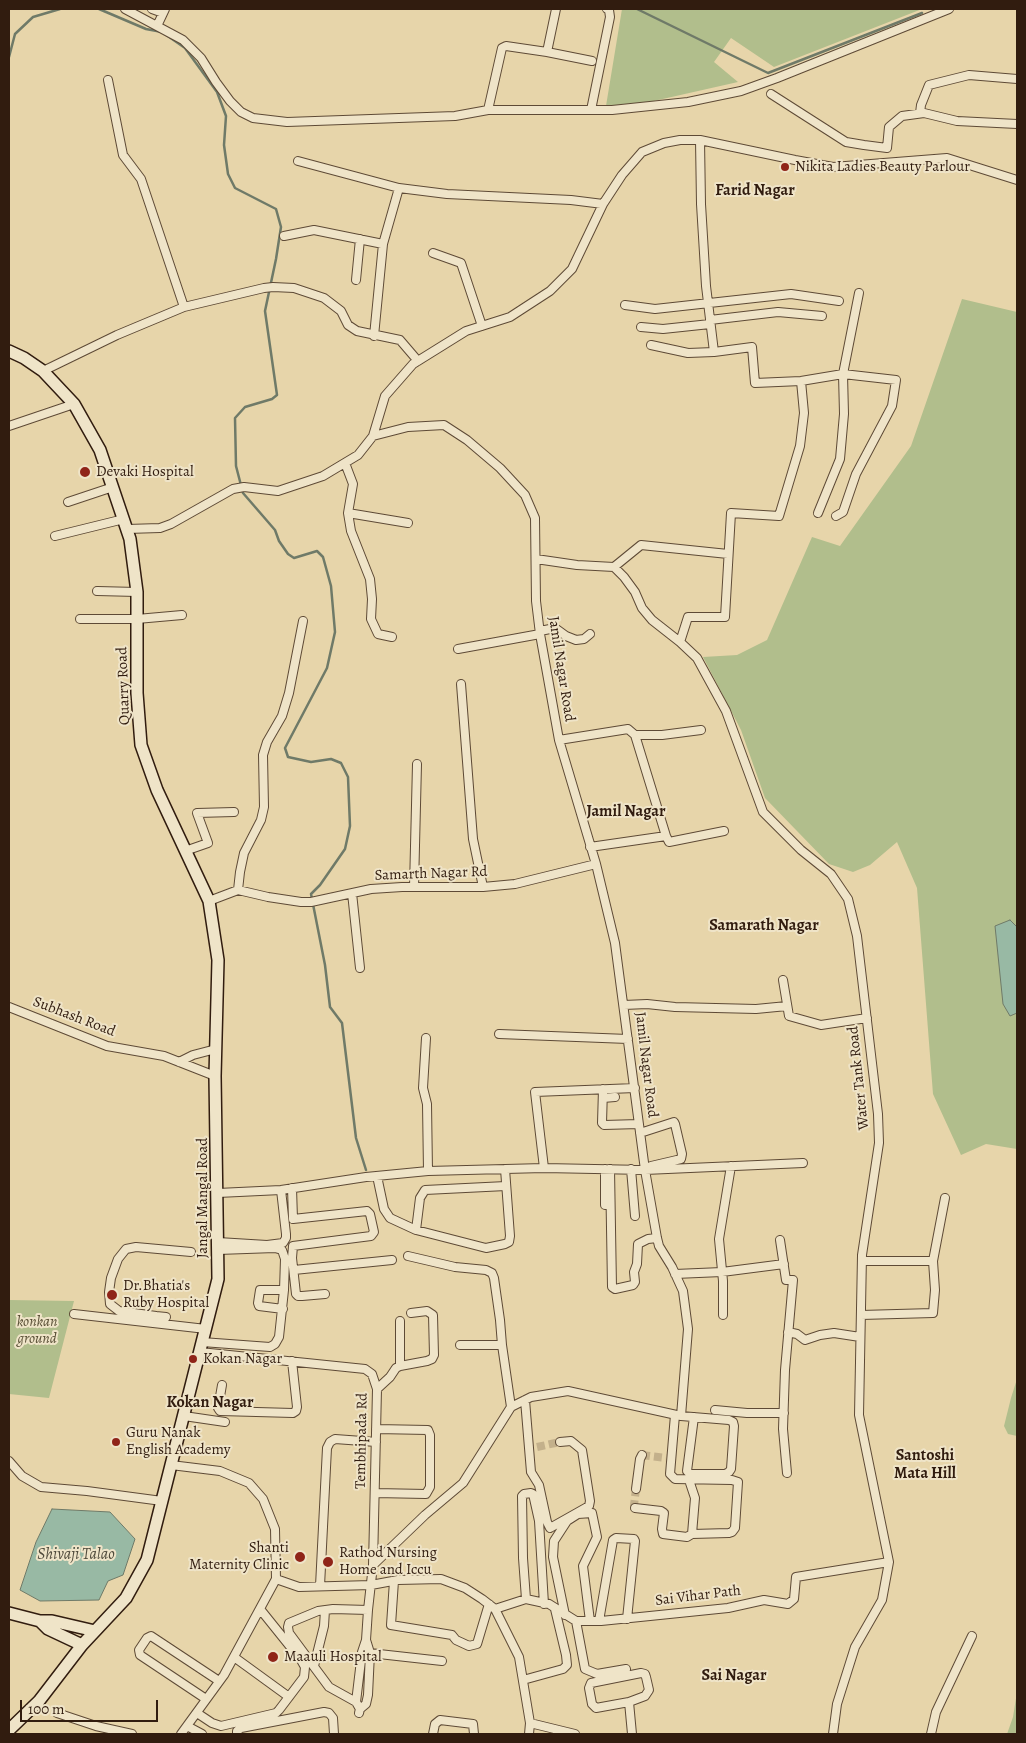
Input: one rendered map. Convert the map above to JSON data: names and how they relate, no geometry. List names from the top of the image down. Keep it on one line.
{"streets":{"main road":["Quarry Road","Jangal Mangal Road"],"street":["Jamil Nagar Road","Samarth Nagar Rd","Subhash Road","Water Tank Road","Tembhipada Rd","Sai Vihar Path"]},"crossings":[["Jamil Nagar Road","Samarth Nagar Rd"],["Quarry Road","Jangal Mangal Road"],["Subhash Road","Jangal Mangal Road"],["Water Tank Road","Sai Vihar Path"],["Jangal Mangal Road","Tembhipada Rd"]],"districts":["Farid Nagar","Jamil Nagar","Samarath Nagar","Kokan Nagar","Santoshi Mata Hill","Sai Nagar"],"water":["Shivaji Talao"],"parks":["konkan ground"],"places":["Nikita Ladies Beauty Parlour","Devaki Hospital","Dr.Bhatia's Ruby Hospital","Kokan Nagar","Guru Nanak English Academy","Shanti Maternity Clinic","Rathod Nursing Home and Iccu","Maauli Hospital"],"scale_bar":"100 m"}
